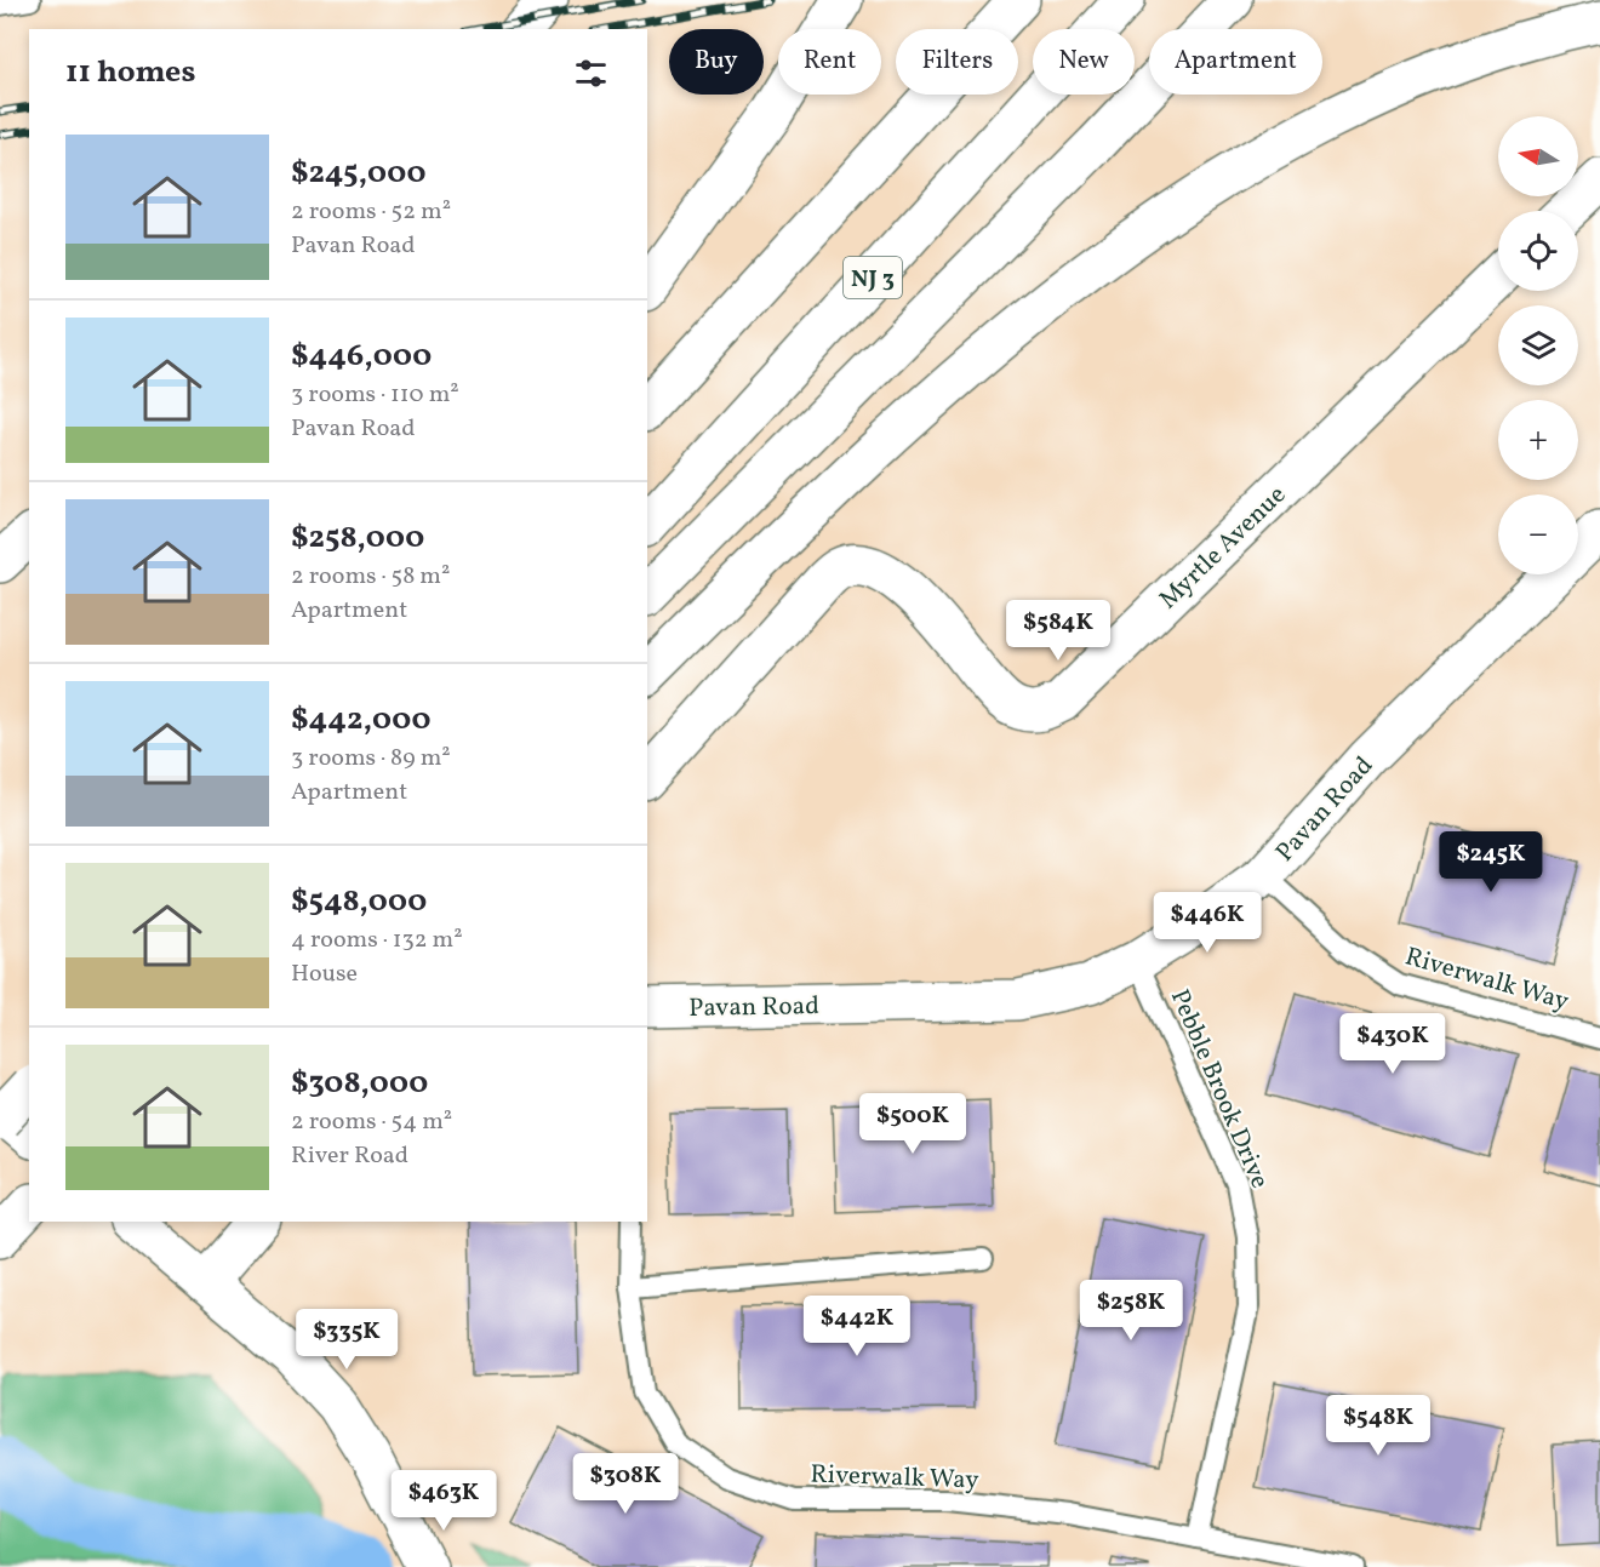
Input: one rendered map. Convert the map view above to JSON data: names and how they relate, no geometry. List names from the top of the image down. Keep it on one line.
{"streets":{"main road":["NJ 3","Myrtle Avenue","Pavan Road"],"lane":["Riverwalk Way","Pebble Brook Drive"]},"crossings":[["Pavan Road","Riverwalk Way"],["Pavan Road","Pebble Brook Drive"],["Riverwalk Way","Pebble Brook Drive"]],"north":"left","page":{"chip":["Buy","Rent","Filters","New","Apartment"],"heading":"11 homes","map_buttons":["+","−"],"list":[{"name":"$245,000","note":"2 rooms · 52 m² · Pavan Road"},{"name":"$446,000","note":"3 rooms · 110 m² · Pavan Road"},{"name":"$258,000","note":"2 rooms · 58 m² · Apartment"},{"name":"$442,000","note":"3 rooms · 89 m² · Apartment"},{"name":"$548,000","note":"4 rooms · 132 m² · House"},{"name":"$308,000","note":"2 rooms · 54 m² · River Road"}],"price":["$584K","$245K","$446K","$430K","$500K","$258K","$442K","$335K","$548K","$308K","$463K"]}}
